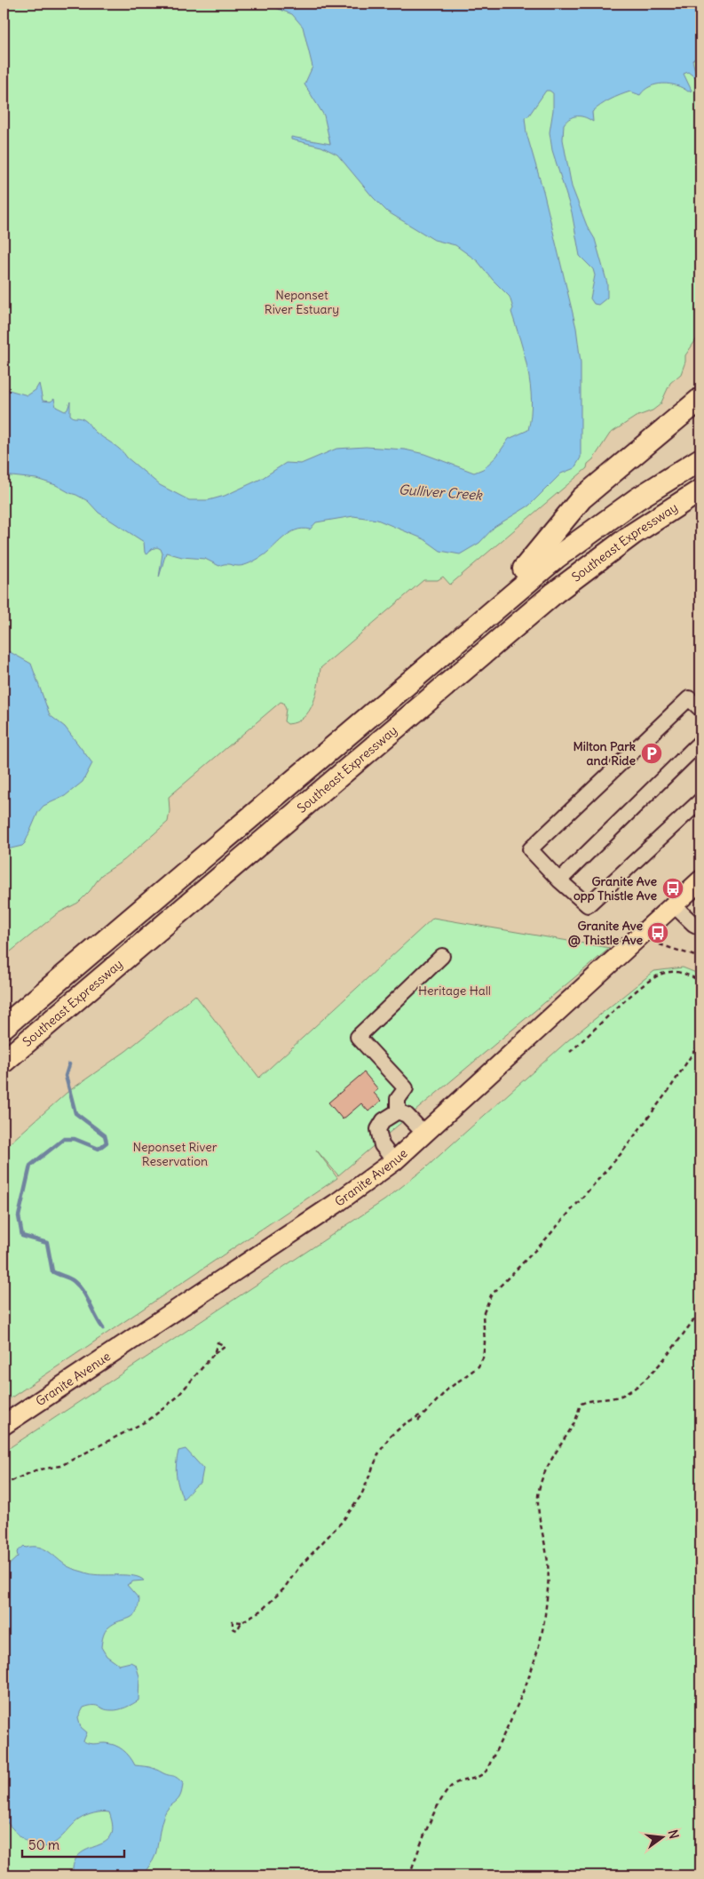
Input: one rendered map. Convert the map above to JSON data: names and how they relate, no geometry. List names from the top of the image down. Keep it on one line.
{"streets":{"highway":["Southeast Expressway"],"main road":["Granite Avenue"]},"water":["Gulliver Creek"],"parks":["Neponset River Estuary","Heritage Hall","Neponset River Reservation"],"places":{"parking":["Milton Park and Ride"],"bus stop":["Granite Ave opp Thistle Ave","Granite Ave @ Thistle Ave"]},"scale_bar":"50 m","north":"right"}
